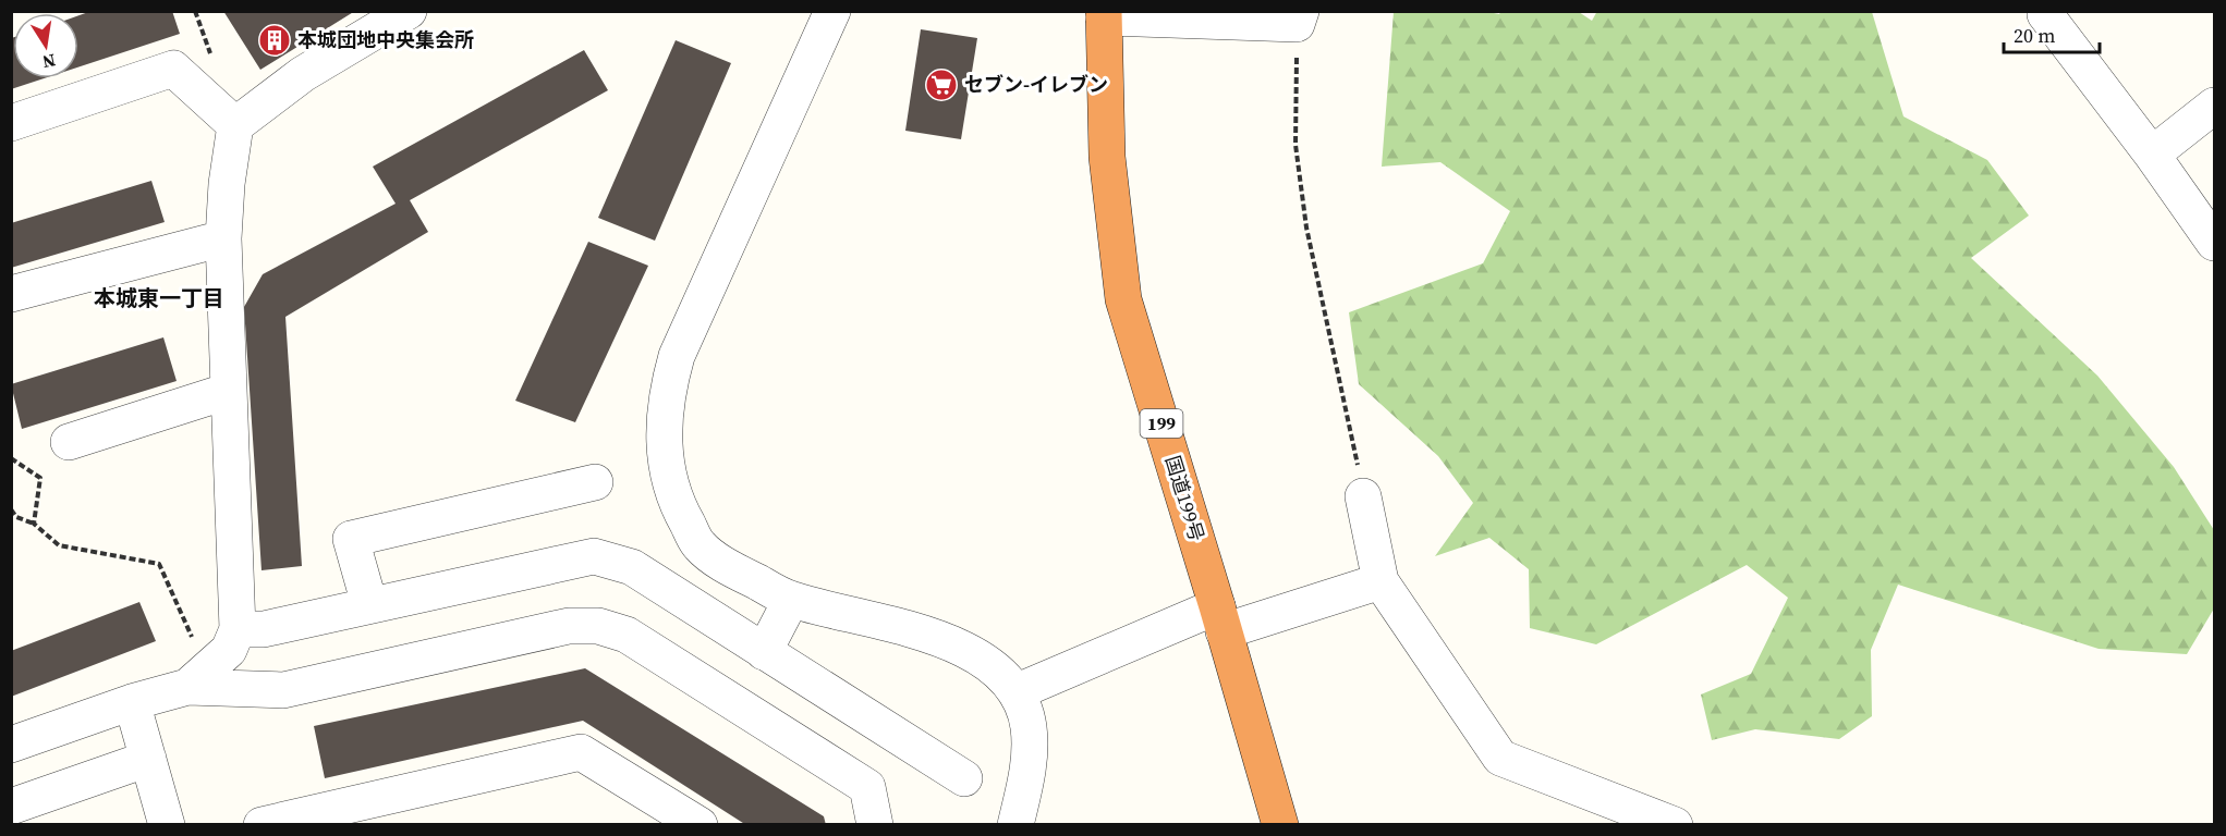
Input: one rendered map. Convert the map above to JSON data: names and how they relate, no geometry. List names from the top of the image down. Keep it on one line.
{"streets":{"highway":["199","国道199号"]},"districts":["本城東一丁目"],"places":{"building":["本城団地中央集会所"],"supermarket":["セブン-イレブン"]},"scale_bar":"20 m","north":"bottom"}
